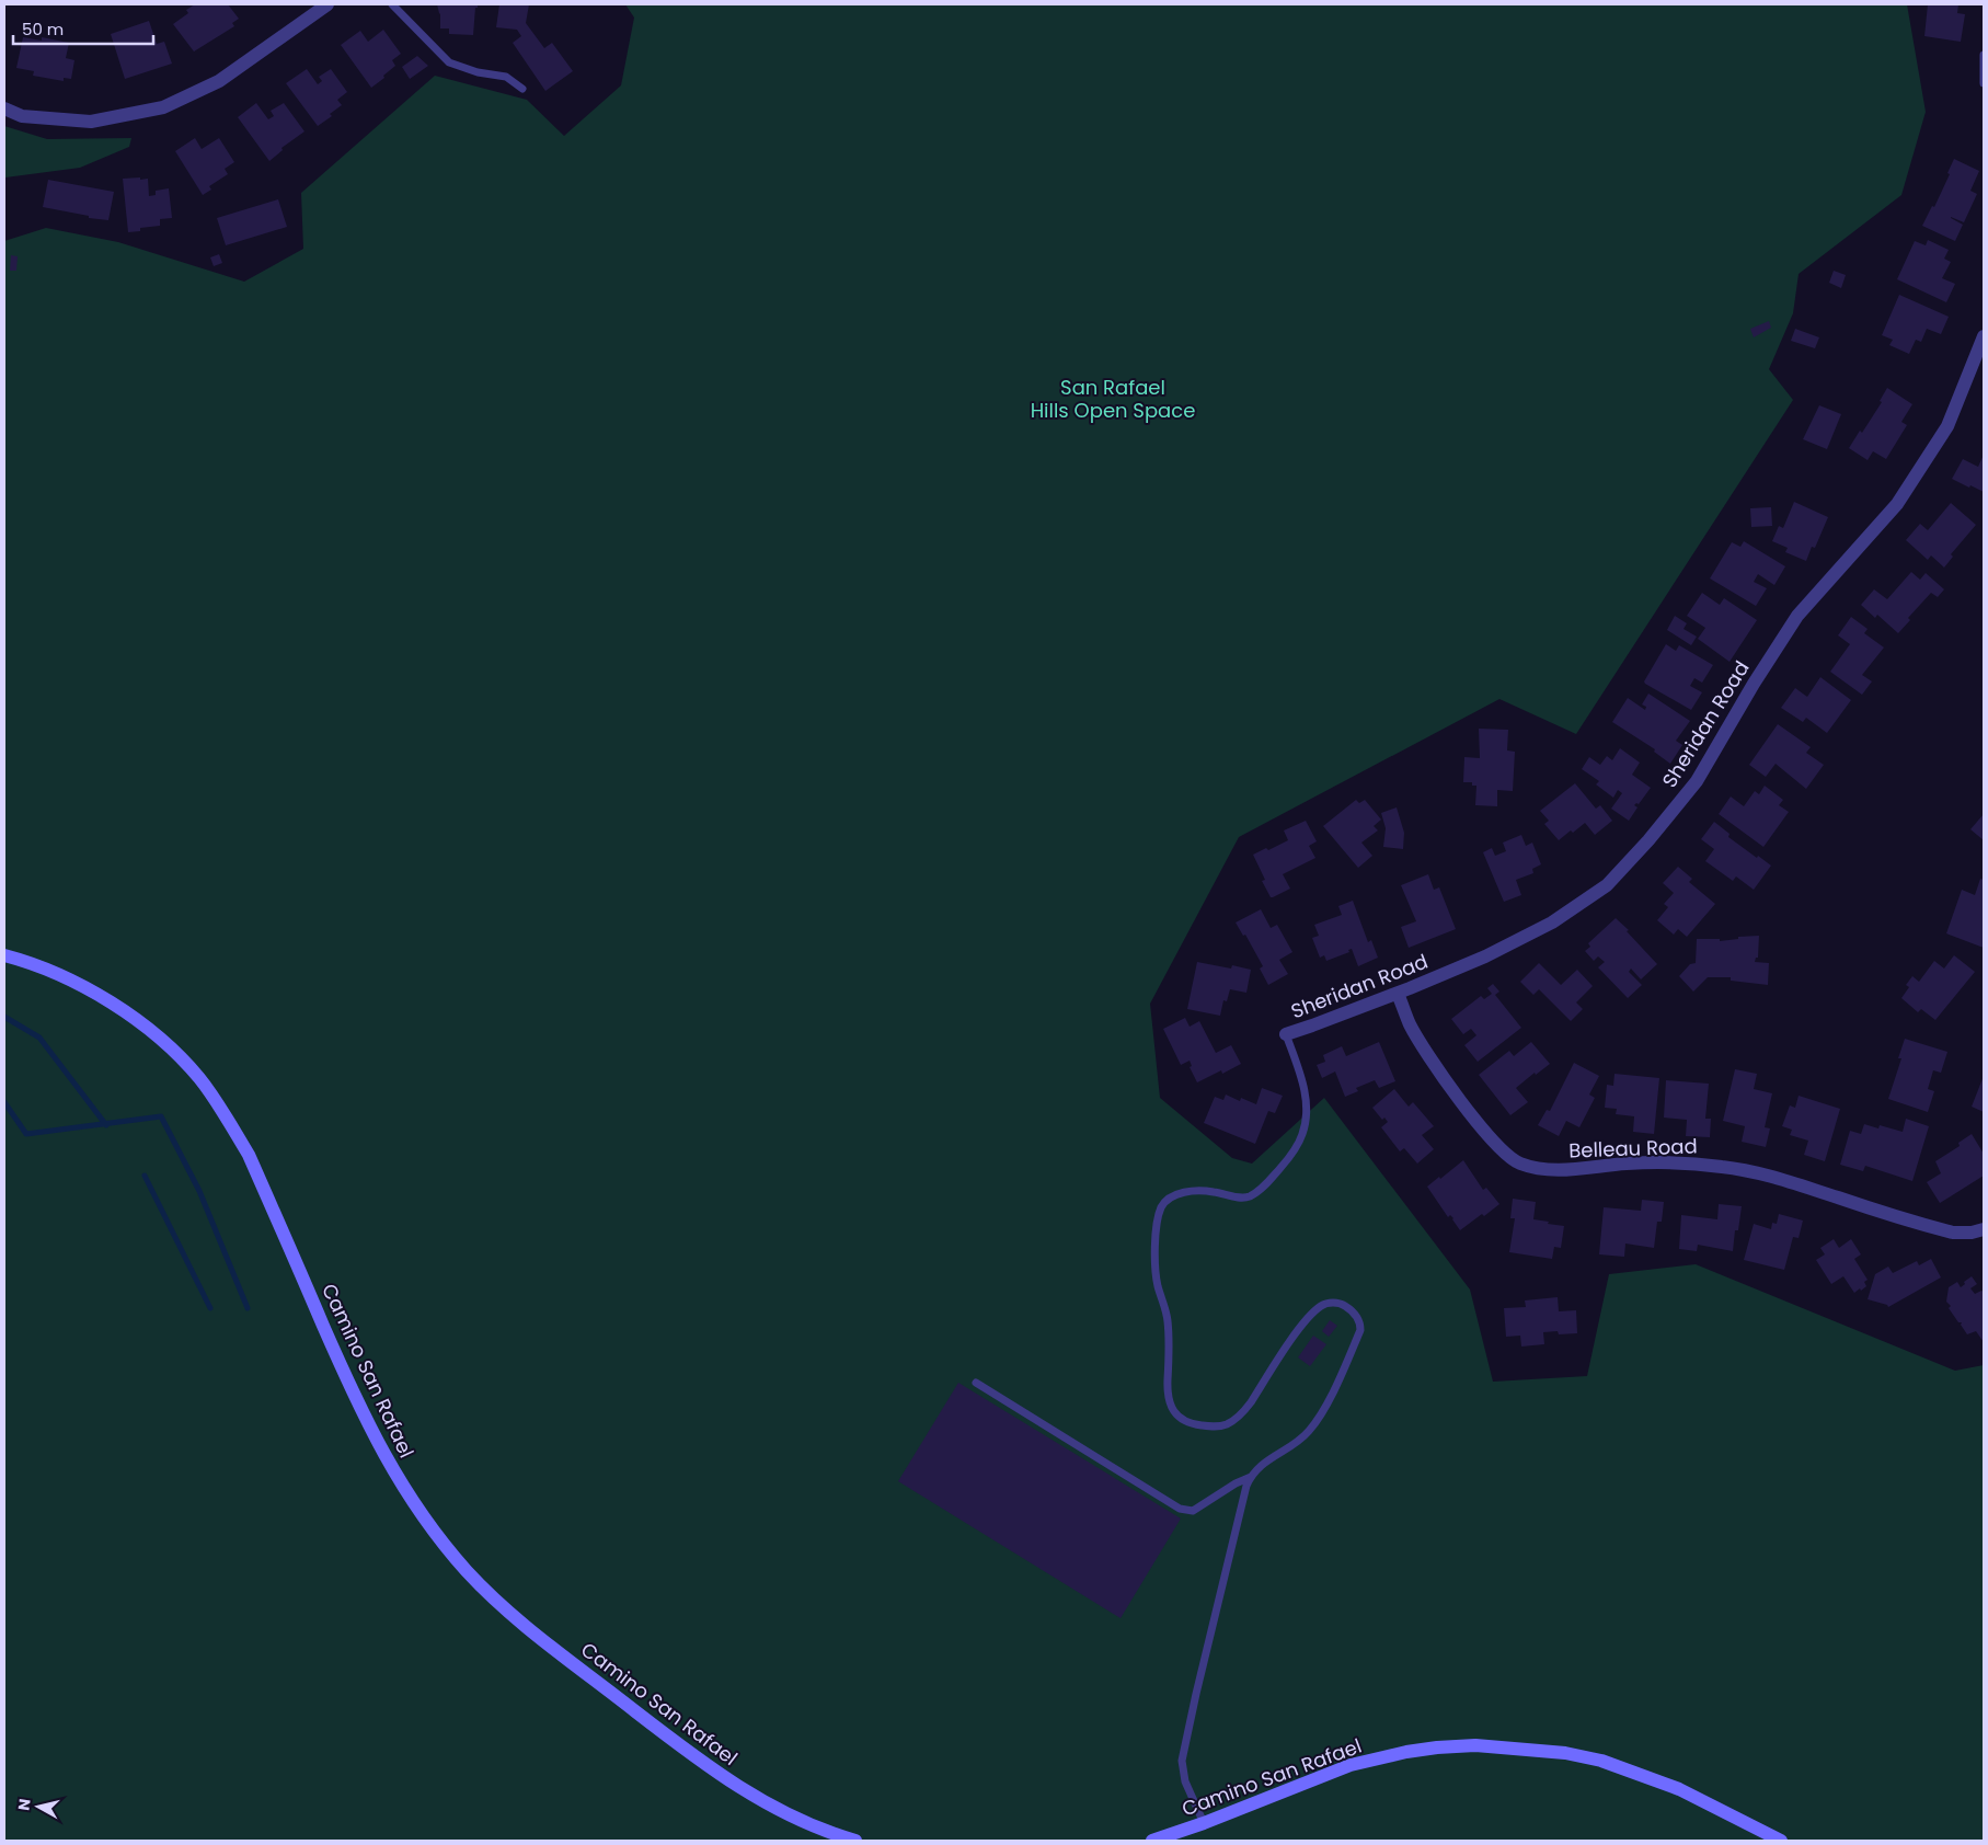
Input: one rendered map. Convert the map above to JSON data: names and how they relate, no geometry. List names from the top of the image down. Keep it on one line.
{"streets":{"street":["Sheridan Road","Belleau Road","Camino San Rafael"]},"crossings":[["Sheridan Road","Belleau Road"]],"parks":["San Rafael Hills Open Space"],"scale_bar":"50 m","north":"left"}
